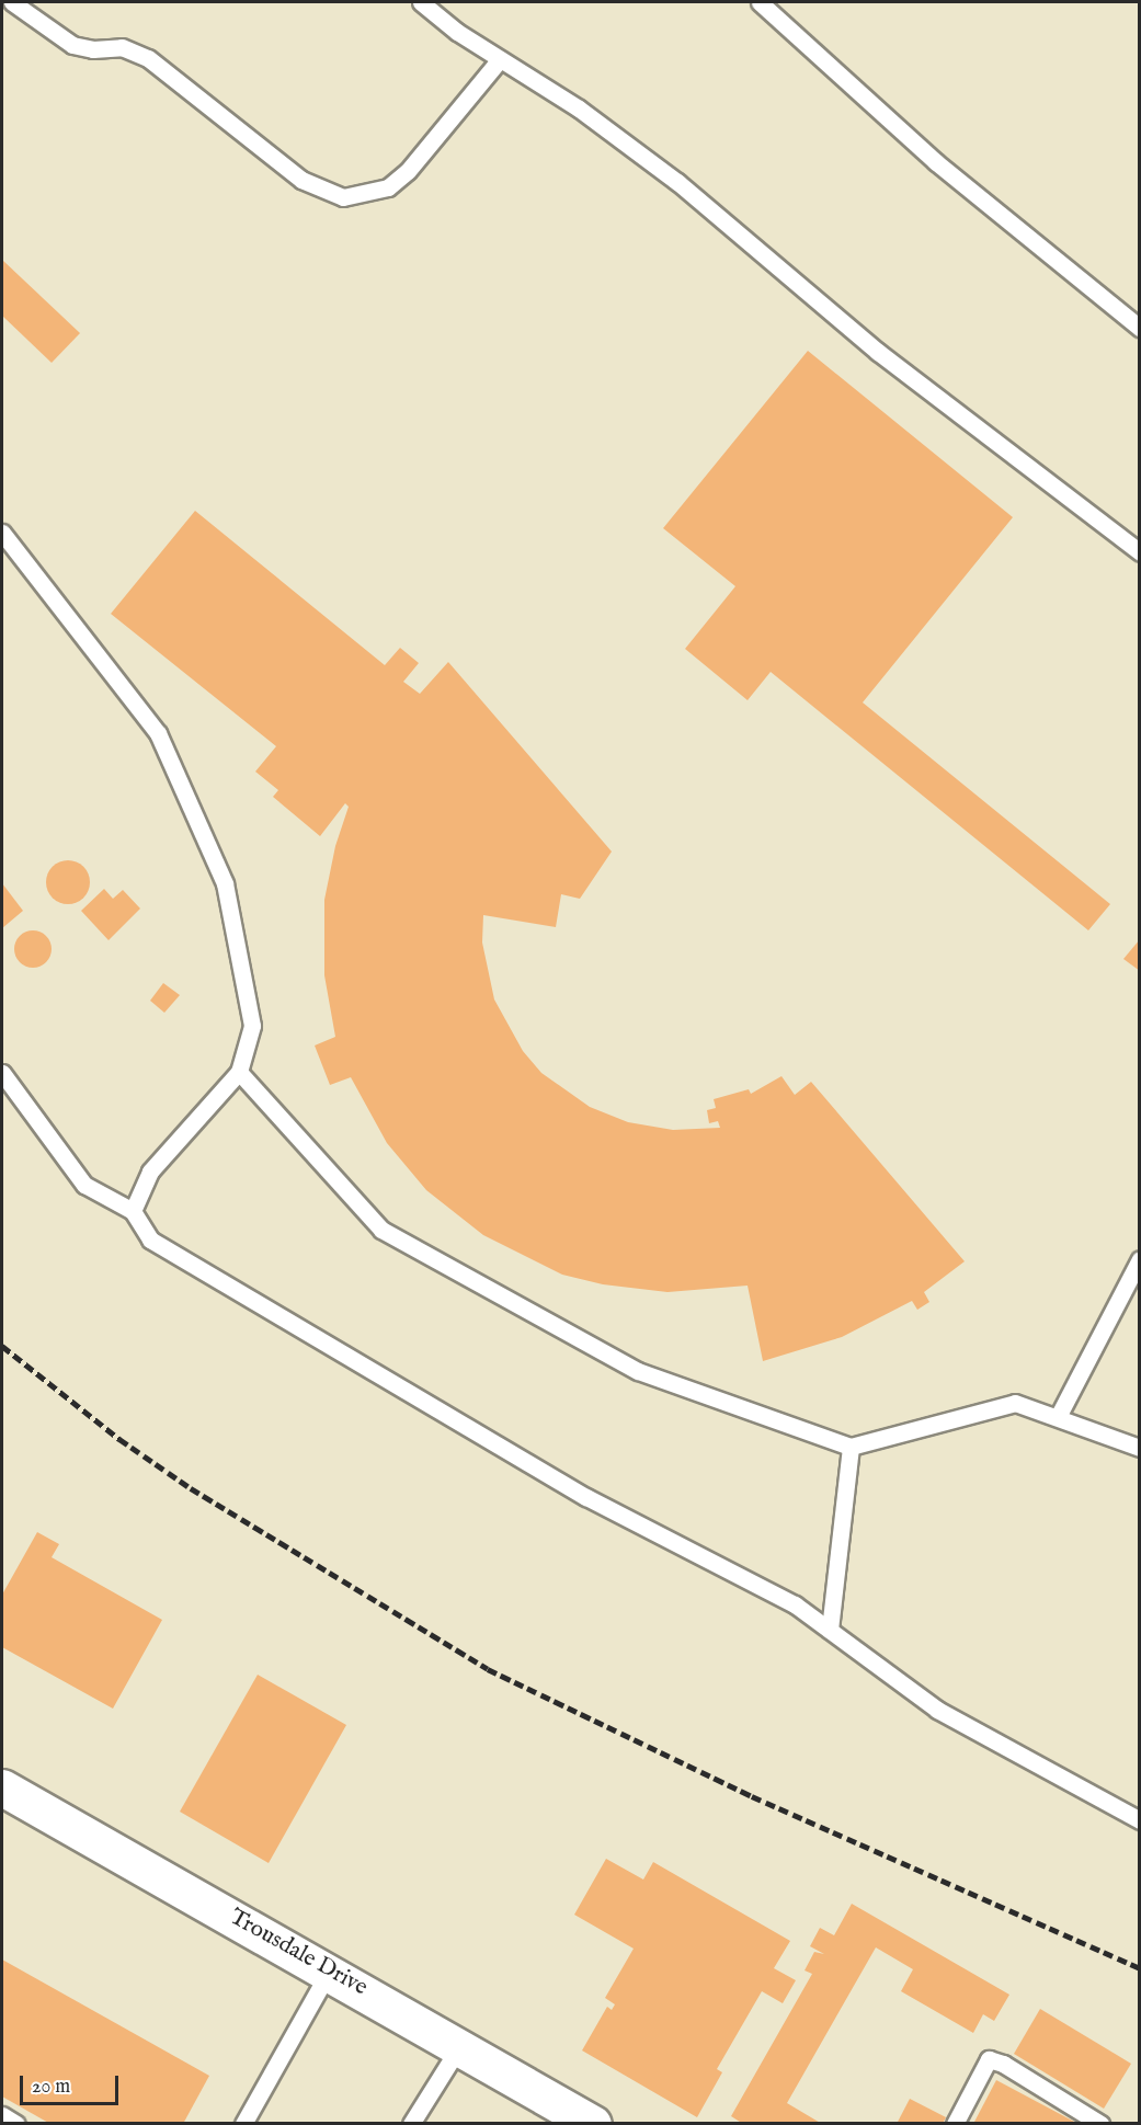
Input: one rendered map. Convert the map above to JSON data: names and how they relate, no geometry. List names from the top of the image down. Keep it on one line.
{"streets":{"street":["Trousdale Drive"]},"scale_bar":"20 m"}
